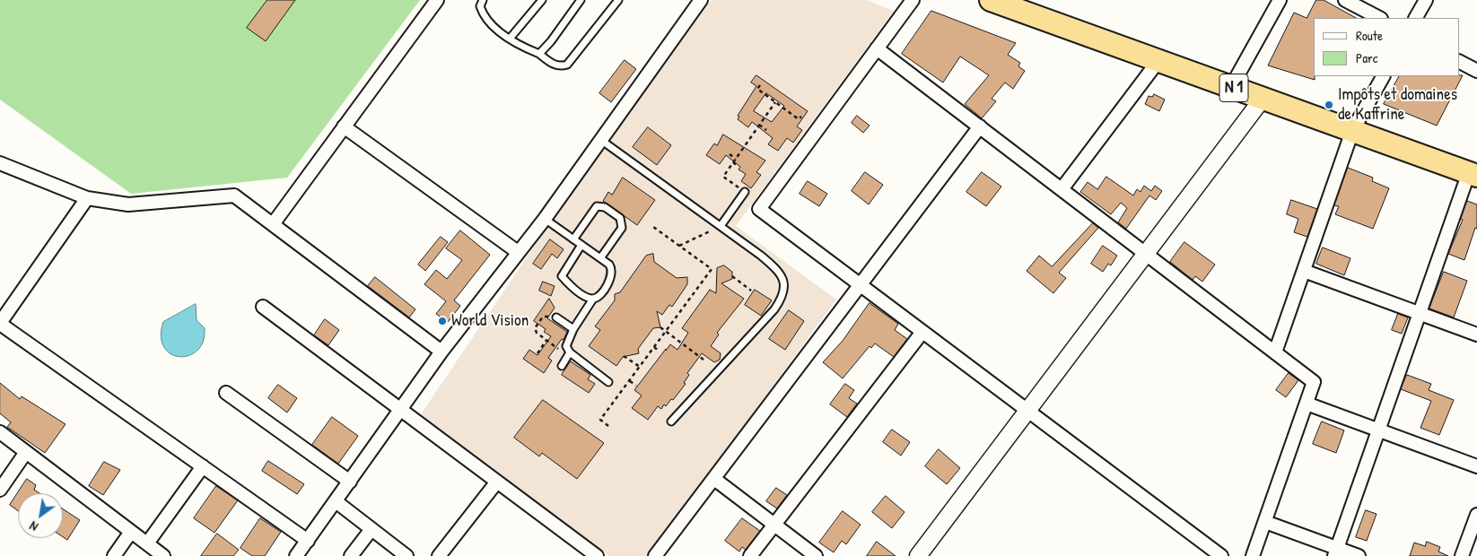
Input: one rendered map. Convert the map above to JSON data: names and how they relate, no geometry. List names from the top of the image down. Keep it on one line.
{"streets":{"highway":["N 1"]},"places":["Impôts et domaines de Kaffrine","World Vision"],"legend":["Route","Parc"],"north":"bottom left"}
